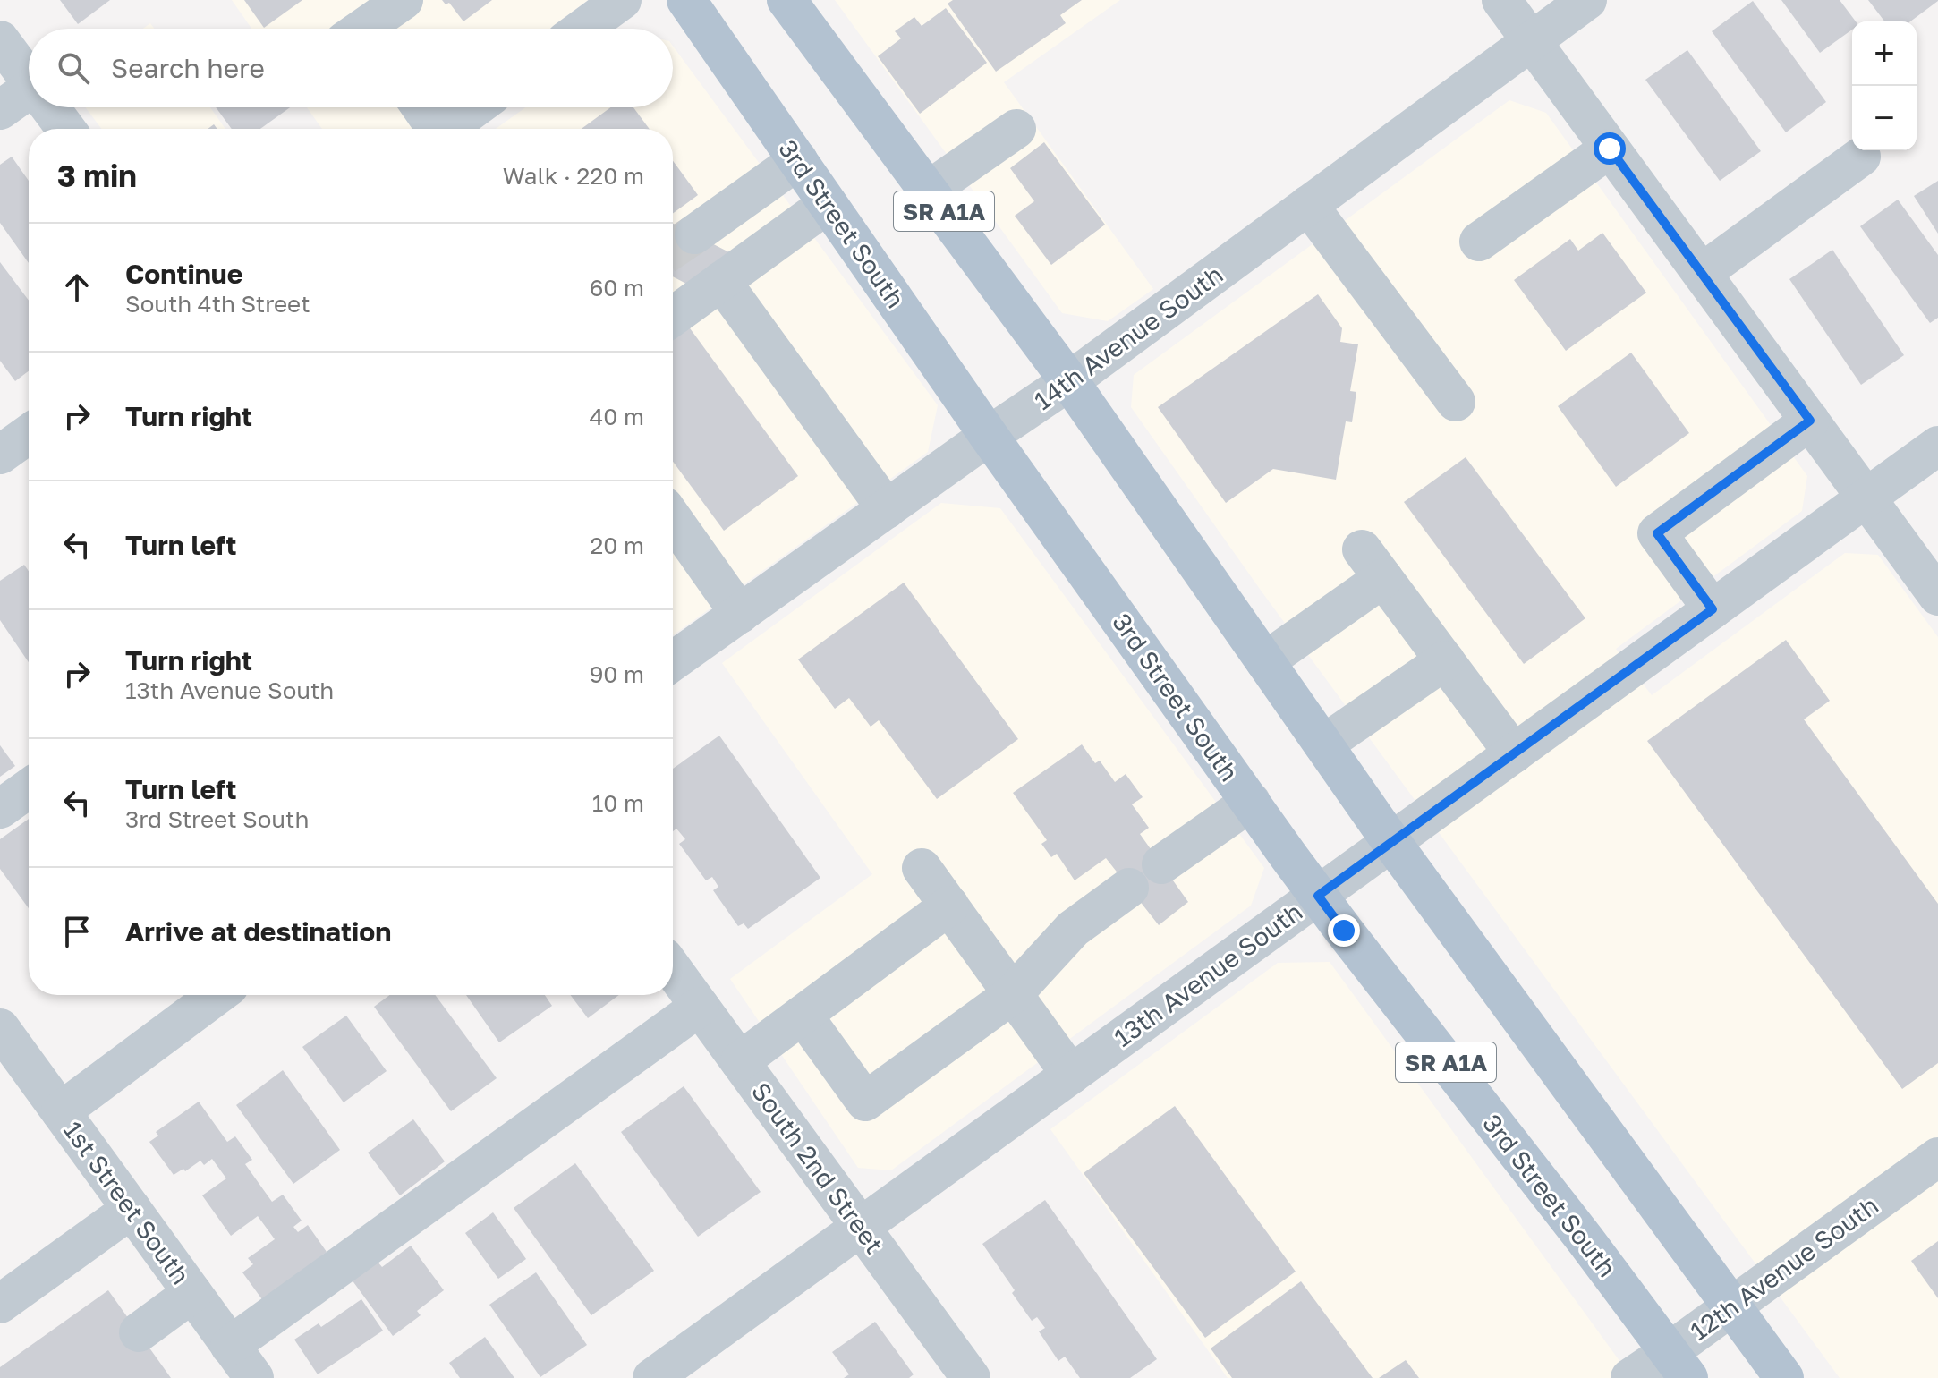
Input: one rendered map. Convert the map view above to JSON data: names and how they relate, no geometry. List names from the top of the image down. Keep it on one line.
{"streets":{"main road":["SR A1A","3rd Street South"],"street":["14th Avenue South","13th Avenue South","South 2nd Street","1st Street South","12th Avenue South"]},"crossings":[["SR A1A","14th Avenue South"],["SR A1A","13th Avenue South"],["SR A1A","12th Avenue South"],["3rd Street South","14th Avenue South"],["3rd Street South","13th Avenue South"],["3rd Street South","12th Avenue South"],["13th Avenue South","South 2nd Street"]],"page":{"map_buttons":["+","−"],"search":"Search here","heading":["3 min","Walk · 220 m"],"list":[["Continue","South 4th Street","60 m"],["Turn right","40 m"],["Turn left","20 m"],["Turn right","13th Avenue South","90 m"],["Turn left","3rd Street South","10 m"],"Arrive at destination"]}}
